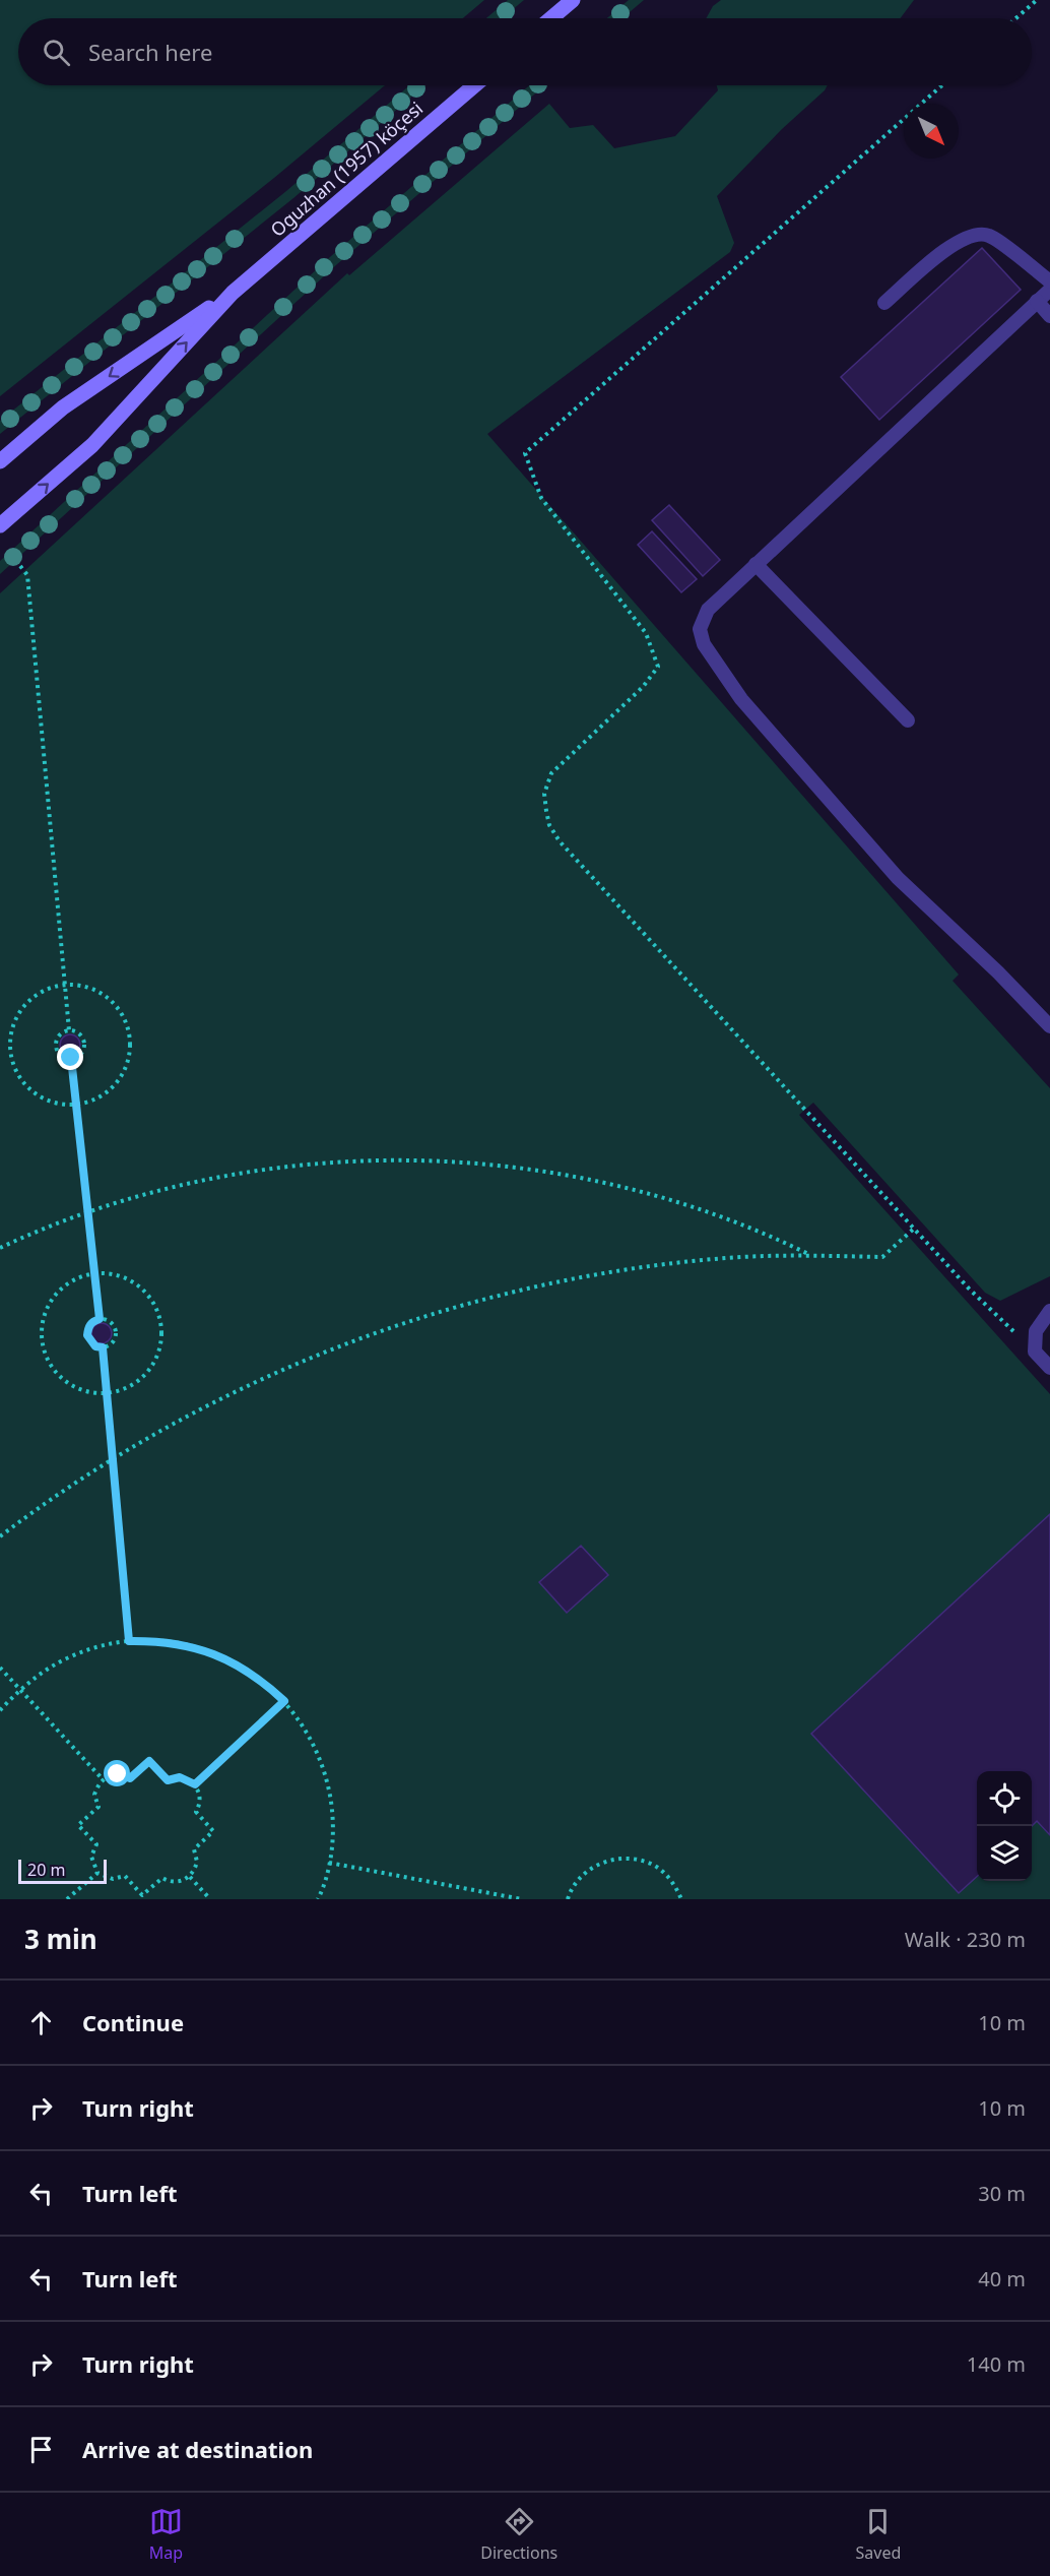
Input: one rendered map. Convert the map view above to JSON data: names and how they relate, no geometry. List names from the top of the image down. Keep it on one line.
{"streets":{"main road":["Oguzhan (1957) köçesi"]},"scale_bar":"20 m","north":"bottom right","page":{"search":"Search here","scale":"20 m","heading":["3 min","Walk · 230 m"],"list":[["Continue","10 m"],["Turn right","10 m"],["Turn left","30 m"],["Turn left","40 m"],["Turn right","140 m"],"Arrive at destination"],"nav":["Map","Directions","Saved"]}}
